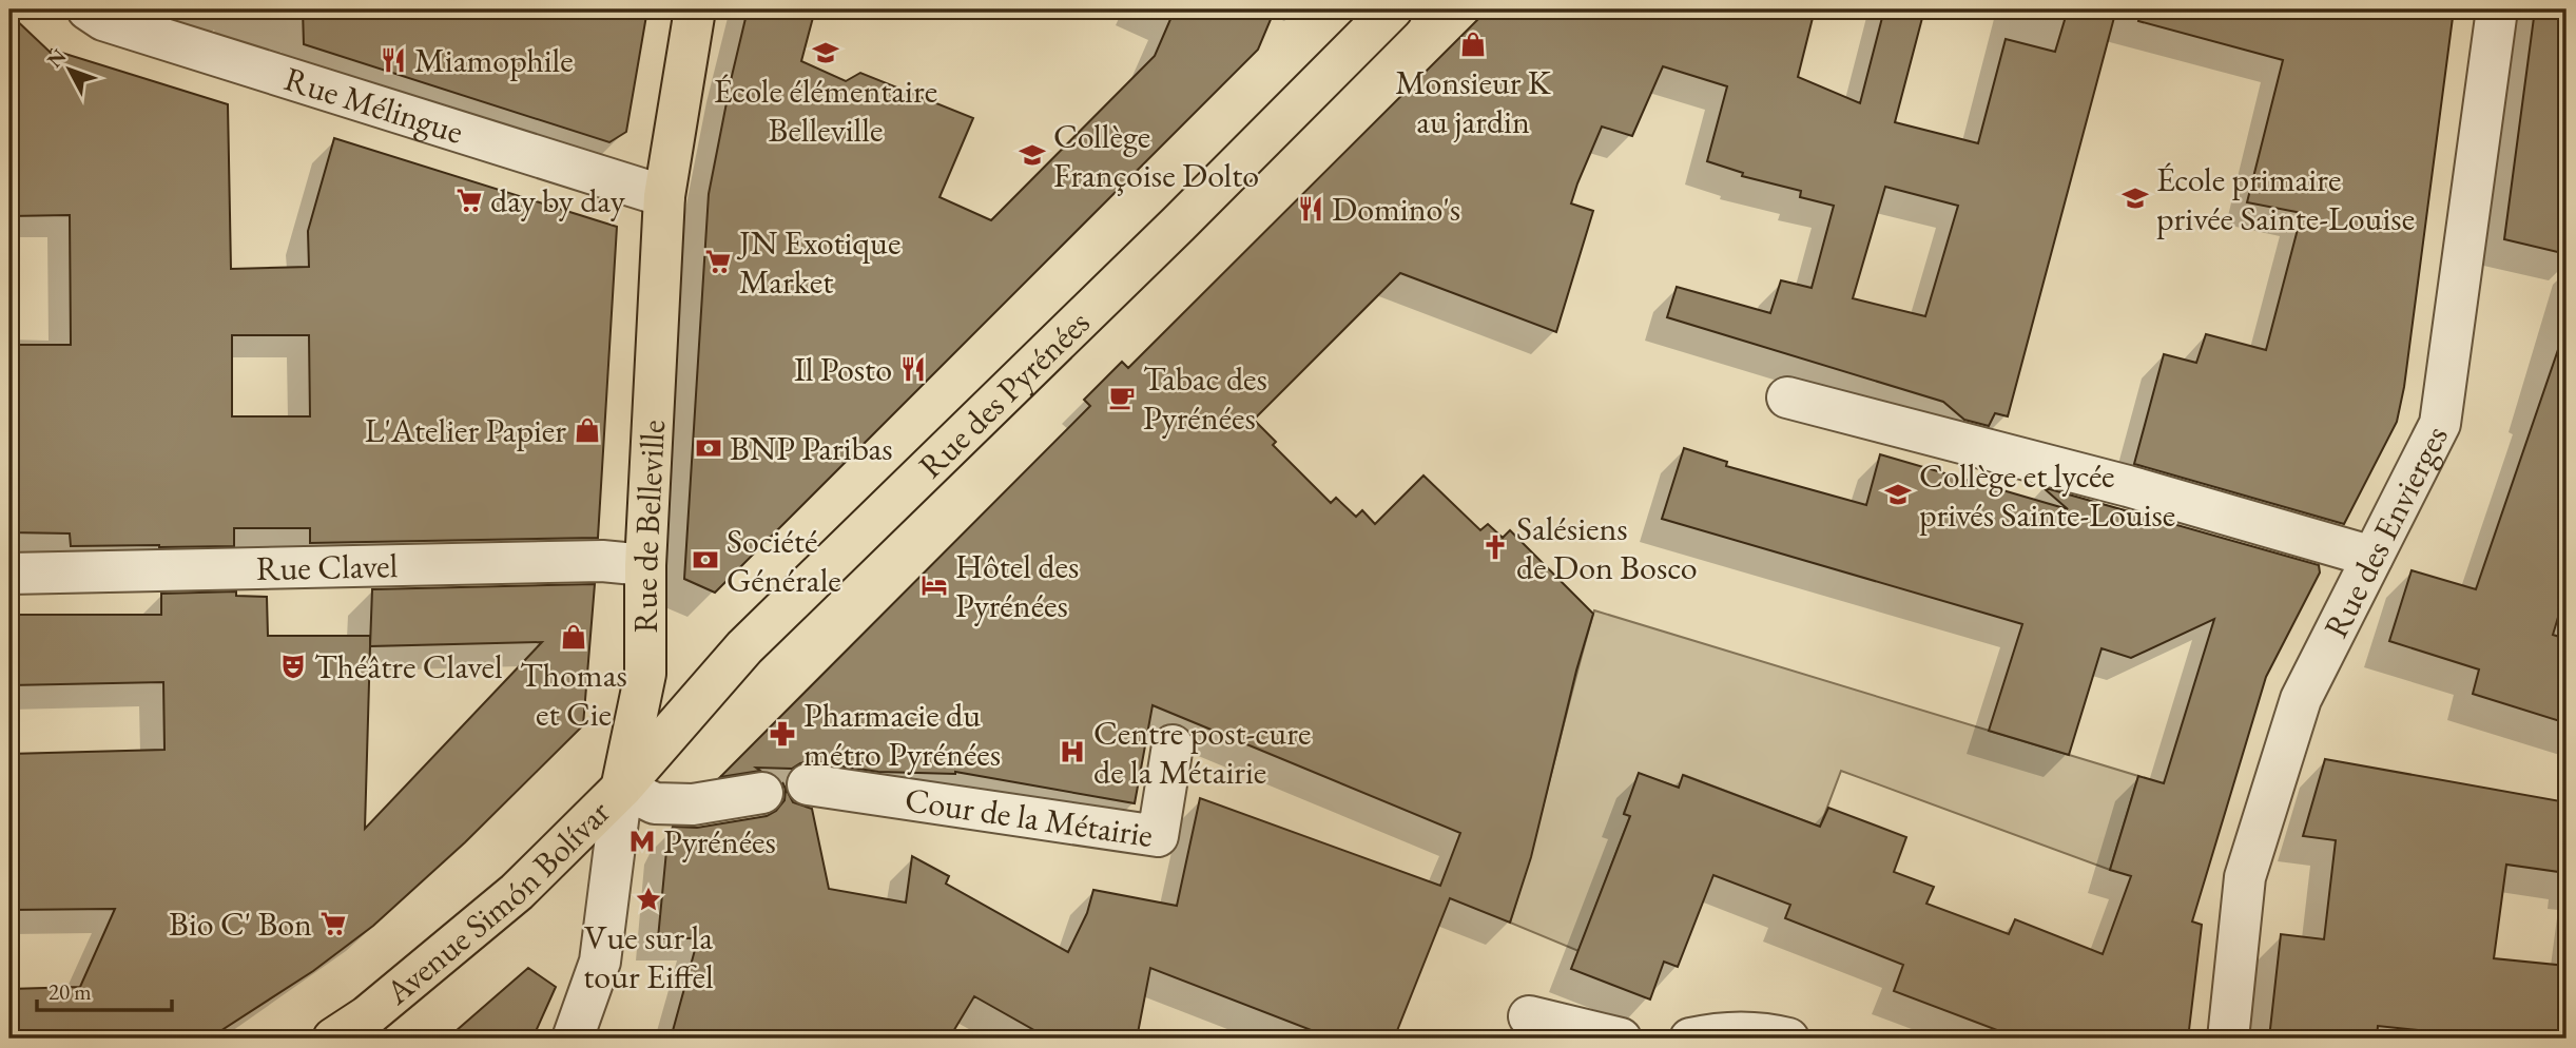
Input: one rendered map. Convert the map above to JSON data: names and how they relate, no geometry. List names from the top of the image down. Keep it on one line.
{"streets":{"main road":["Rue des Pyrénées","Rue de Belleville","Avenue Simón Bolívar"],"street":["Rue Mélingue","Rue des Envierges","Rue Clavel","Cour de la Métairie"]},"crossings":[["Rue Mélingue","Rue de Belleville"],["Rue des Pyrénées","Rue de Belleville"],["Rue des Pyrénées","Avenue Simón Bolívar"],["Rue de Belleville","Rue Clavel"],["Rue de Belleville","Avenue Simón Bolívar"]],"places":{"shop":["Monsieur K au jardin","L'Atelier Papier","Thomas et Cie"],"school or university":["École élémentaire Belleville","Collège Françoise Dolto","École primaire privée Sainte-Louise","Collège et lycée privés Sainte-Louise"],"restaurant":["Miamophile","Domino's","Il Posto"],"supermarket":["day by day","JN Exotique Market","Bio C' Bon"],"cafe":["Tabac des Pyrénées"],"bank":["BNP Paribas","Société Générale"],"church":["Salésiens de Don Bosco"],"hotel":["Hôtel des Pyrénées"],"theatre":["Théâtre Clavel"],"pharmacy":["Pharmacie du métro Pyrénées"],"hospital":["Centre post-cure de la Métairie"],"metro station":["Pyrénées"],"place":["Vue sur la tour Eiffel"]},"scale_bar":"20 m","north":"top left"}
